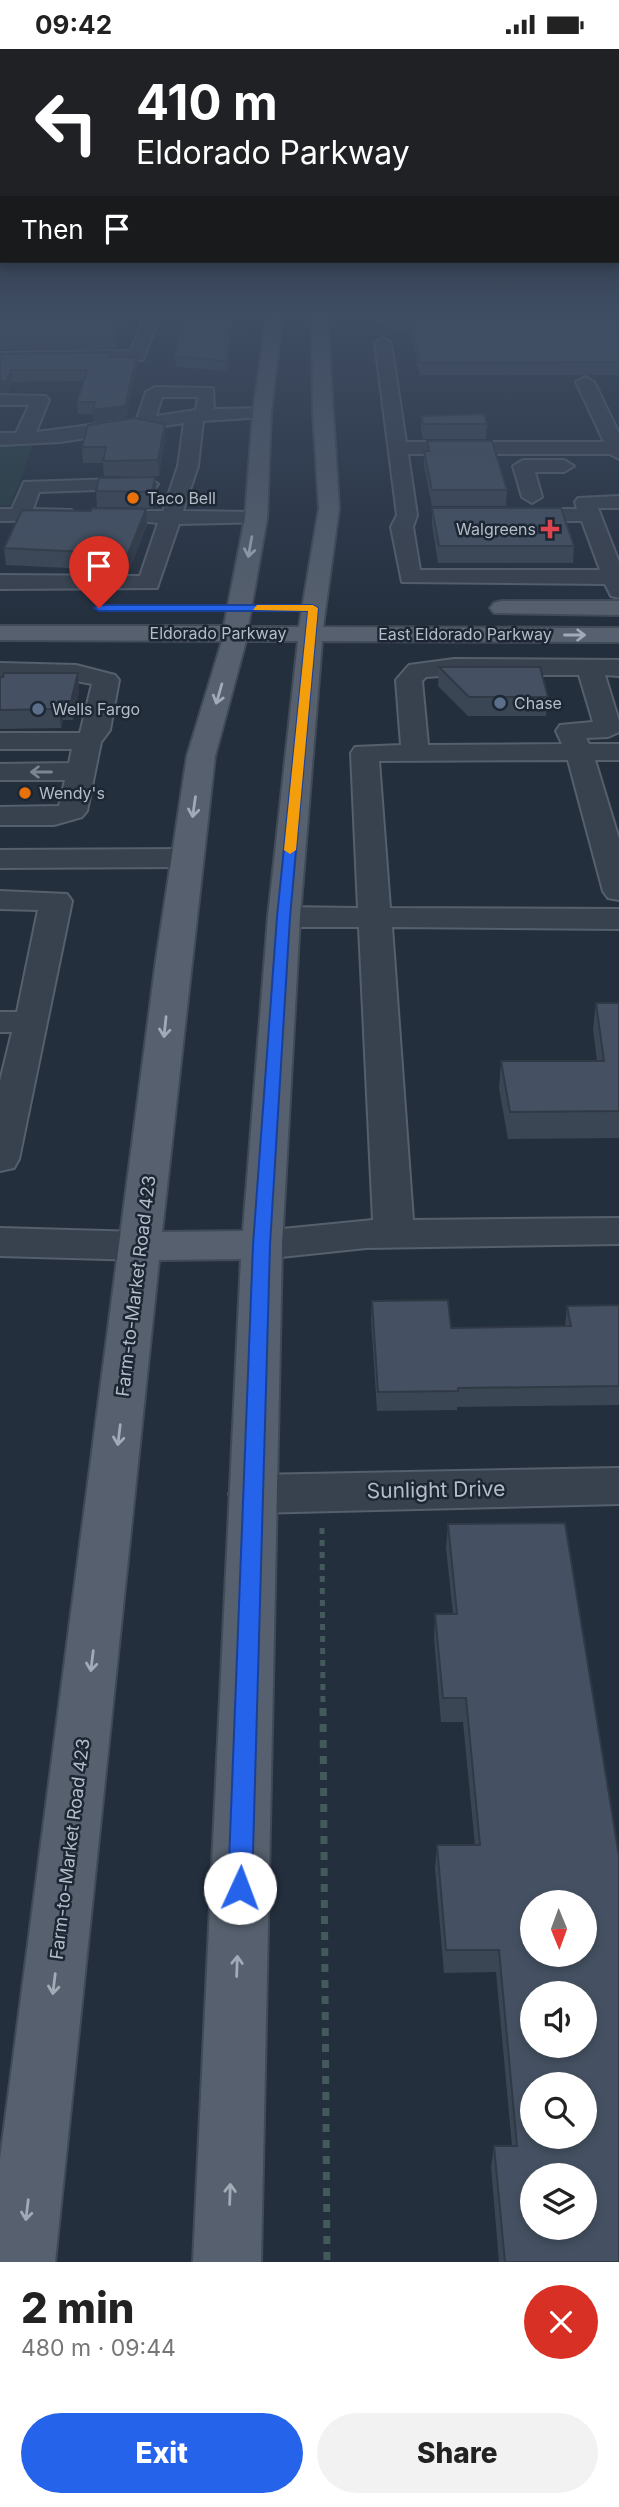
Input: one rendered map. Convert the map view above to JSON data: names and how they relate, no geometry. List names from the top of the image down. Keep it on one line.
{"streets":{"main road":["Eldorado Parkway","East Eldorado Parkway","Farm-to-Market Road 423"],"street":["Sunlight Drive"]},"crossings":[["Eldorado Parkway","East Eldorado Parkway"],["Eldorado Parkway","Farm-to-Market Road 423"]],"places":{"other":["Taco Bell","Chase","Wells Fargo","Wendy's"],"health":["Walgreens"]},"north":"bottom","page":{"status":"09:42","turn":["410 m","Eldorado Parkway"],"then":"Then","heading":["2 min","480 m · 09:44"],"buttons":["Exit","Share"]}}
